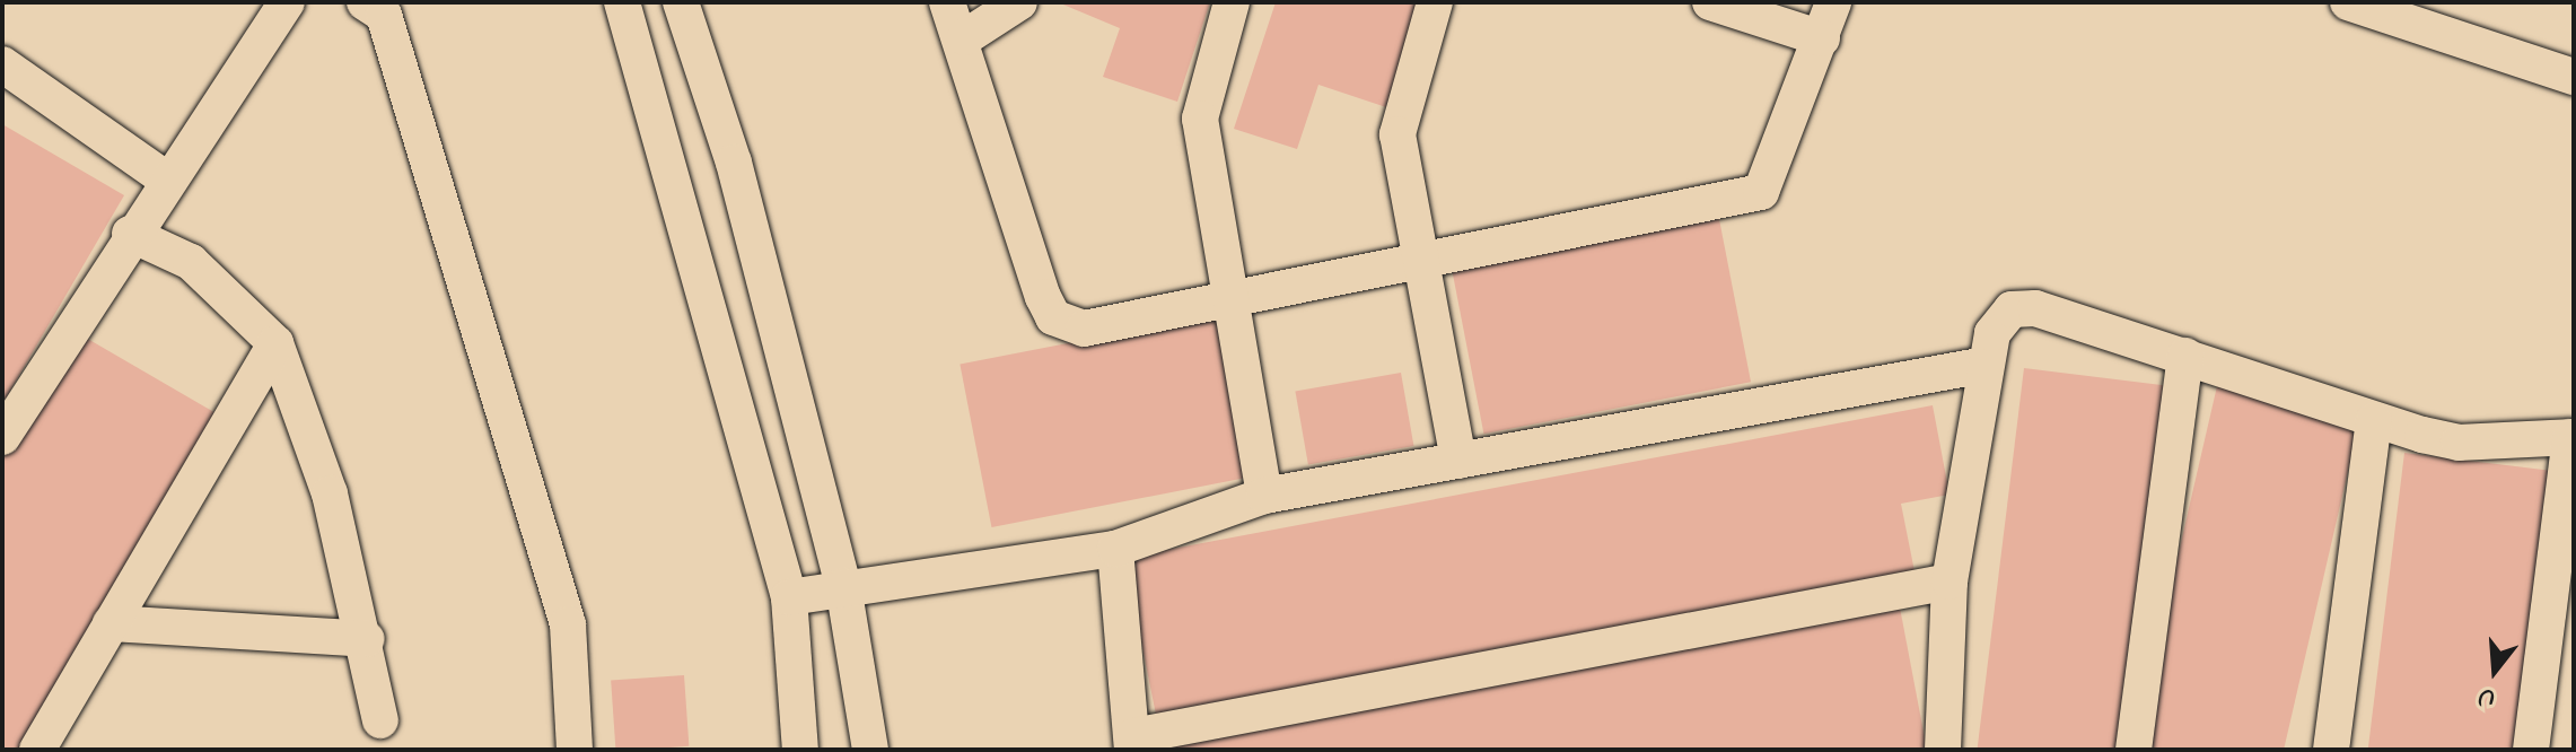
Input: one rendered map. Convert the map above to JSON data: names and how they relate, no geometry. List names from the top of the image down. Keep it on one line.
{"north":"bottom"}
